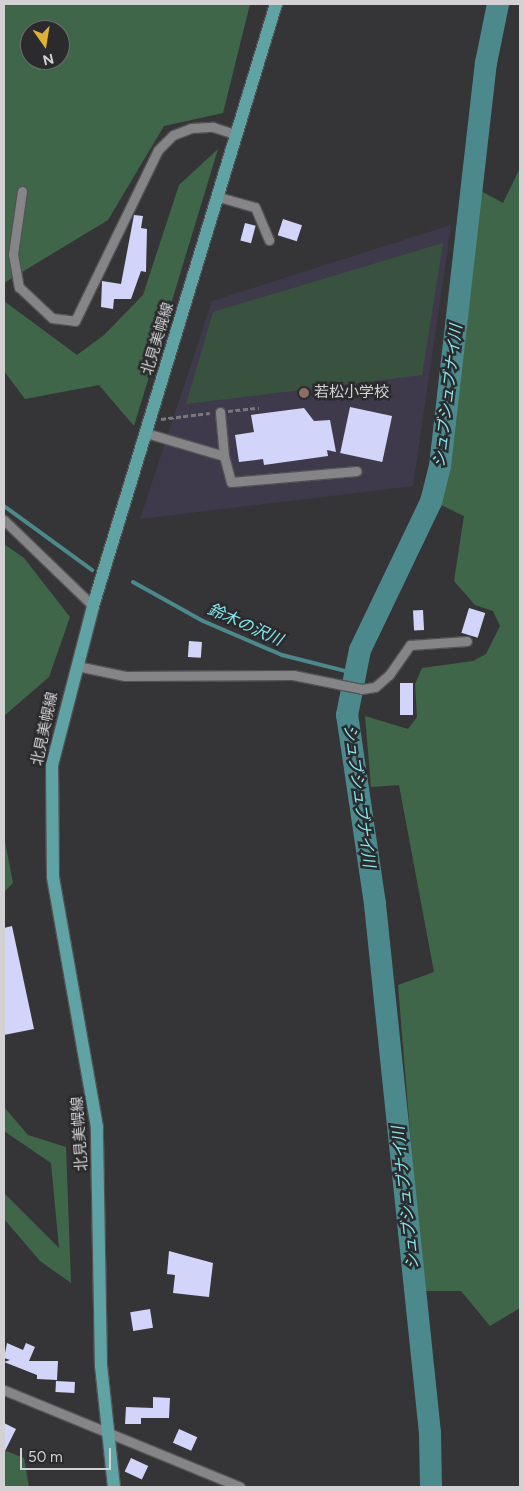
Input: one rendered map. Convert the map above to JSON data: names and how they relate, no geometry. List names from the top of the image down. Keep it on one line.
{"streets":{"main road":["北見美幌線"]},"water":["シュブシュブナイ川","鈴木の沢川"],"places":["若松小学校"],"scale_bar":"50 m","north":"bottom"}
